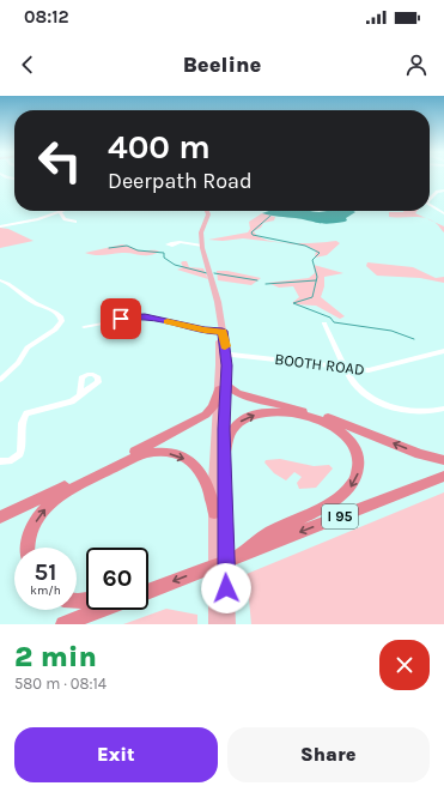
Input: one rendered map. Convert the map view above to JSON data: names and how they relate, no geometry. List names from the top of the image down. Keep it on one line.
{"streets":{"highway":["I 95"],"street":["BOOTH ROAD"]},"page":{"status":"08:12","header":"Beeline","turn":["400 m","Deerpath Road"],"speed":"51 km/h","limit":"60","heading":["2 min","580 m · 08:14"],"buttons":["Exit","Share"]}}
